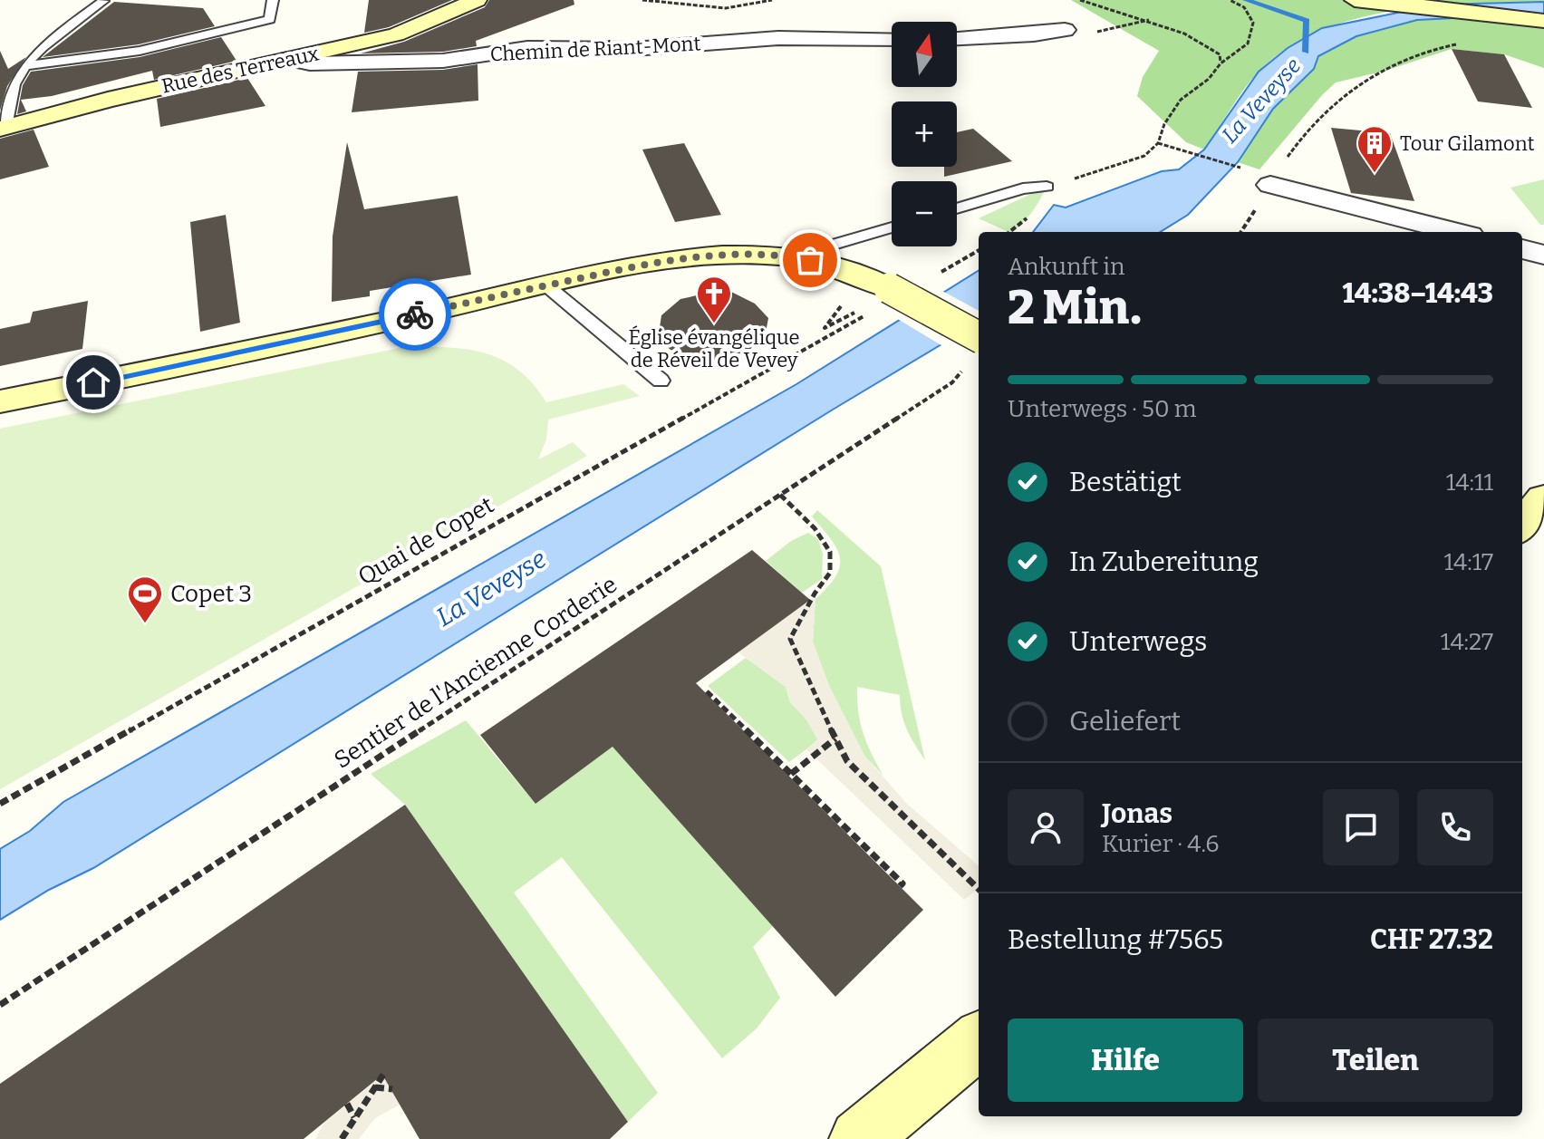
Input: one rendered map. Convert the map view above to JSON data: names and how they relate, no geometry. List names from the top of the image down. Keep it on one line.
{"streets":{"street":["Chemin de Riant-Mont","Rue des Terreaux"],"path":["Quai de Copet","Sentier de l'Ancienne Corderie"]},"crossings":[["Chemin de Riant-Mont","Rue des Terreaux"]],"water":["La Veveyse"],"places":{"building":["Tour Gilamont"],"church":["Église évangélique de Réveil de Vevey"],"sports":["Copet 3"]},"north":"top","page":{"map_buttons":["+","−"],"heading":["2 Min.","Ankunft in","14:38–14:43"],"panel":["Jonas","Kurier · 4.6","Bestellung #7565","CHF 27.32"],"bar":"Unterwegs · 50 m","list":[["Bestätigt","14:11"],["In Zubereitung","14:17"],["Unterwegs","14:27"],"Geliefert"],"buttons":["Hilfe","Teilen"]}}
